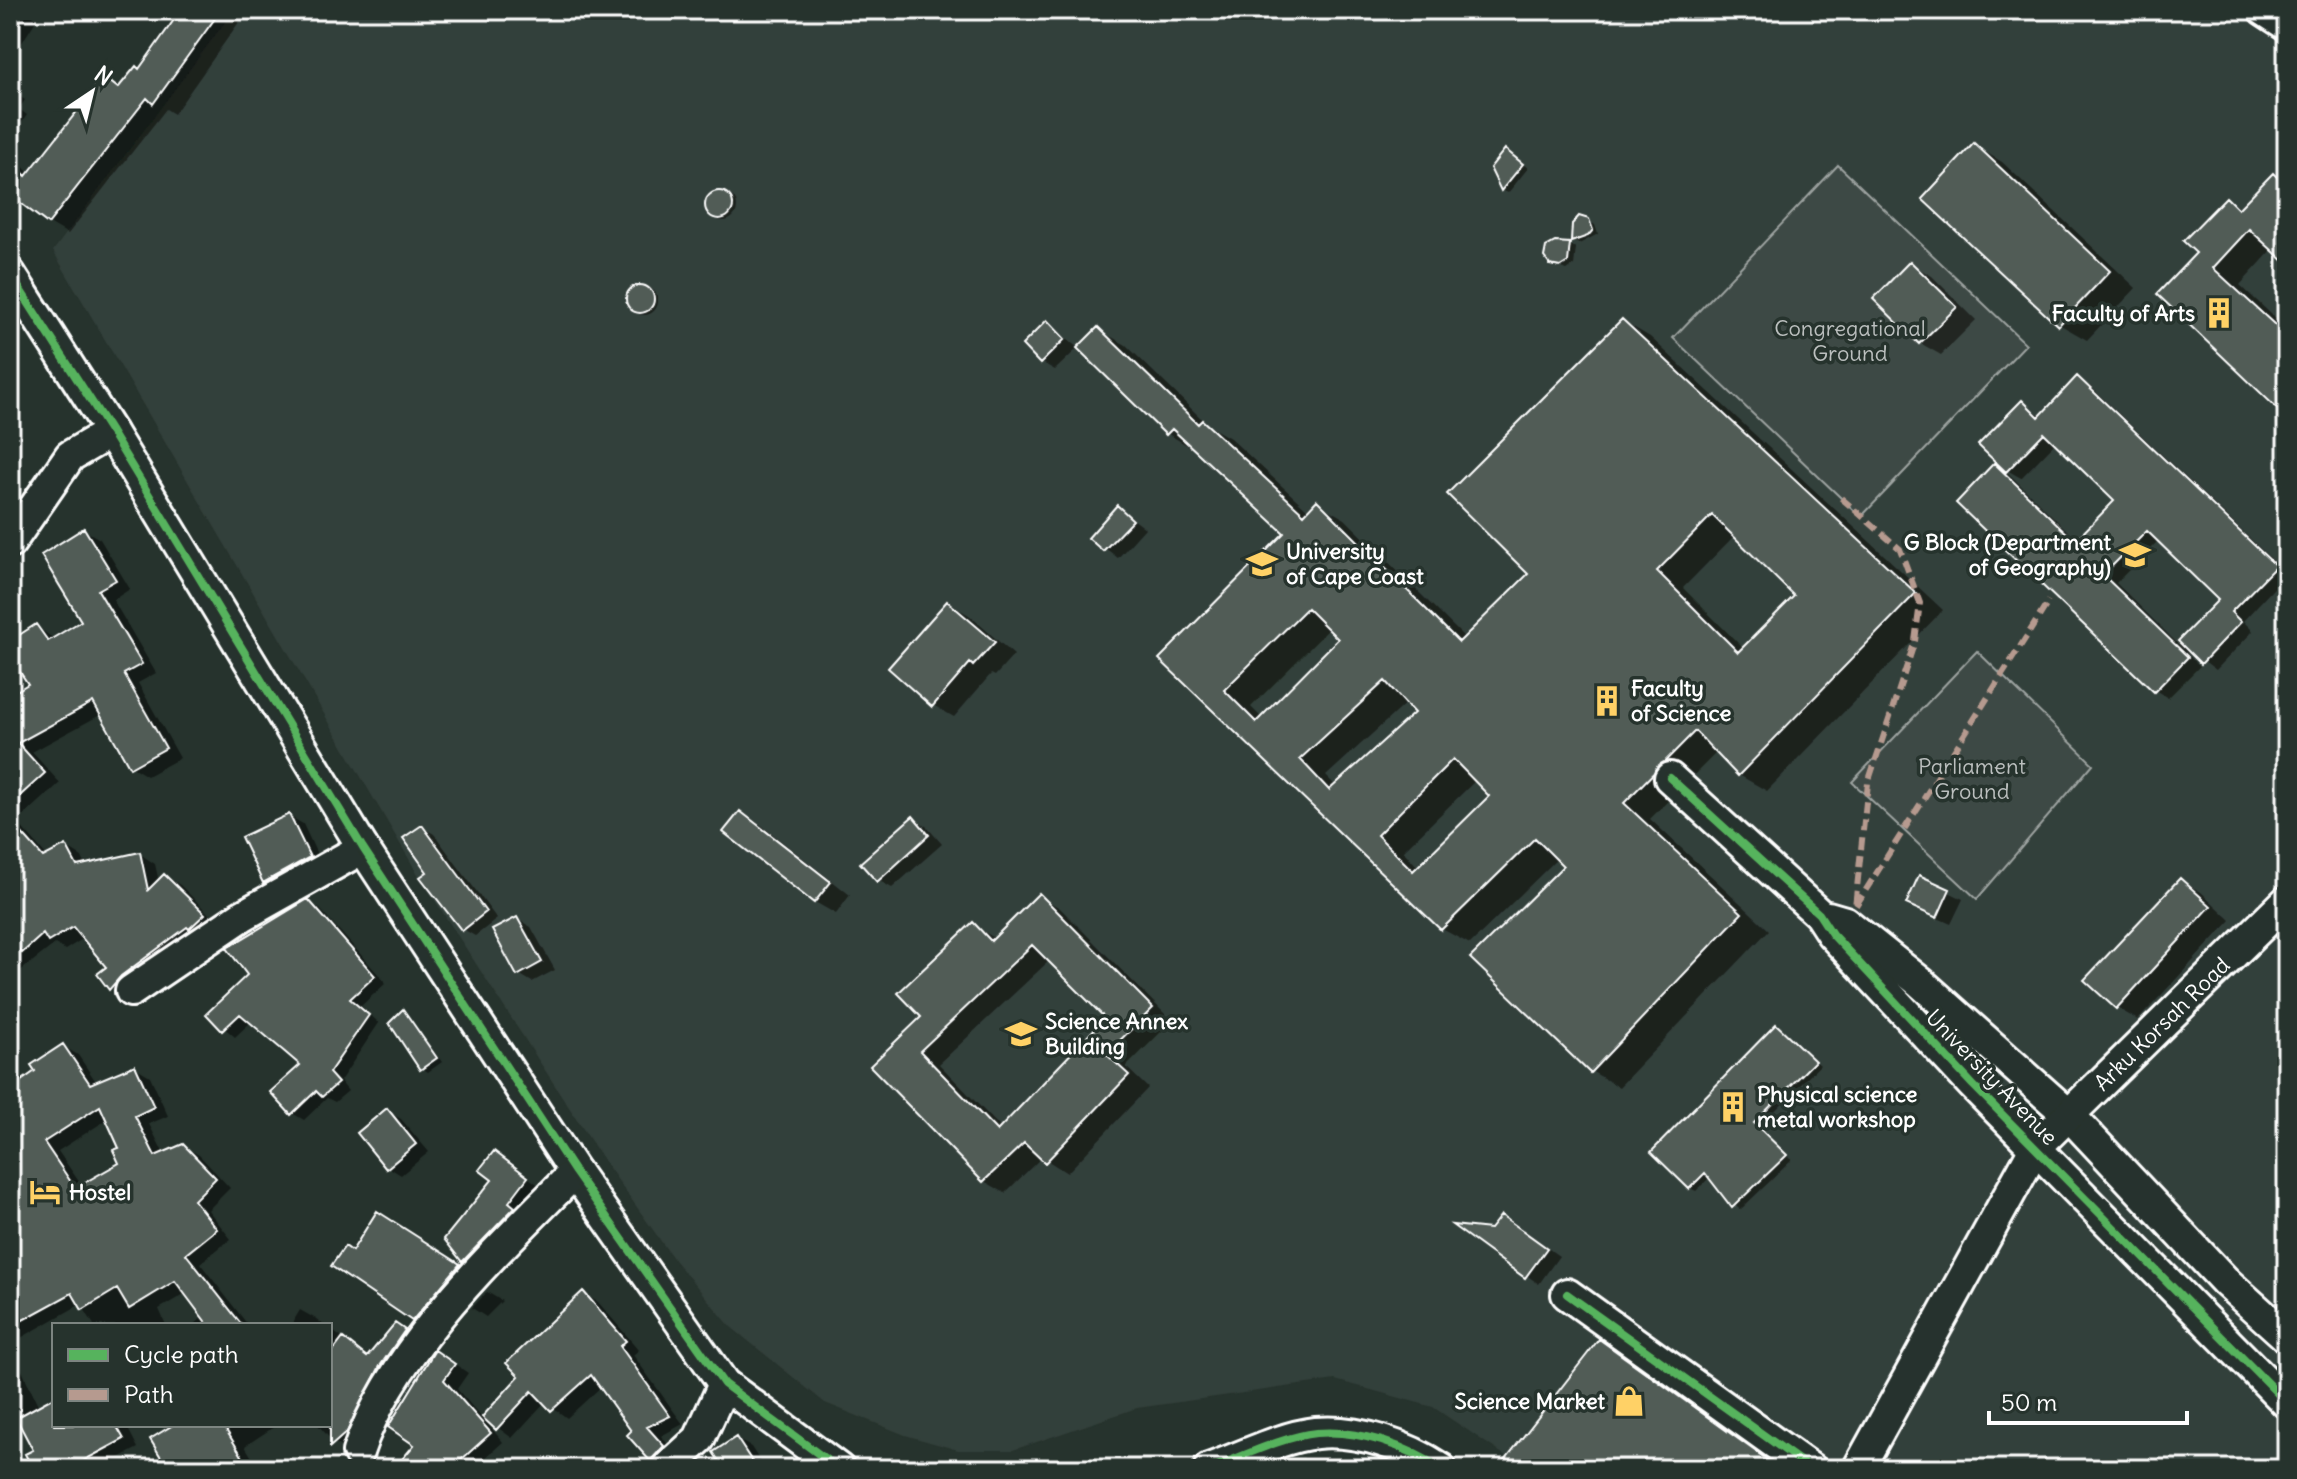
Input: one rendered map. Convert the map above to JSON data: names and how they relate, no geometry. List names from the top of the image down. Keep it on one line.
{"streets":{"street":["Arku Korsah Road","University Avenue"]},"crossings":[["Arku Korsah Road","University Avenue"]],"parks":["Congregational Ground","Parliament Ground"],"places":{"building":["Faculty of Arts","Faculty of Science","Physical science metal workshop"],"school or university":["G Block (Department of Geography)","University of Cape Coast","Science Annex Building"],"hotel":["Hostel"],"shop":["Science Market"]},"legend":["Cycle path","Path"],"scale_bar":"50 m","north":"top right"}
